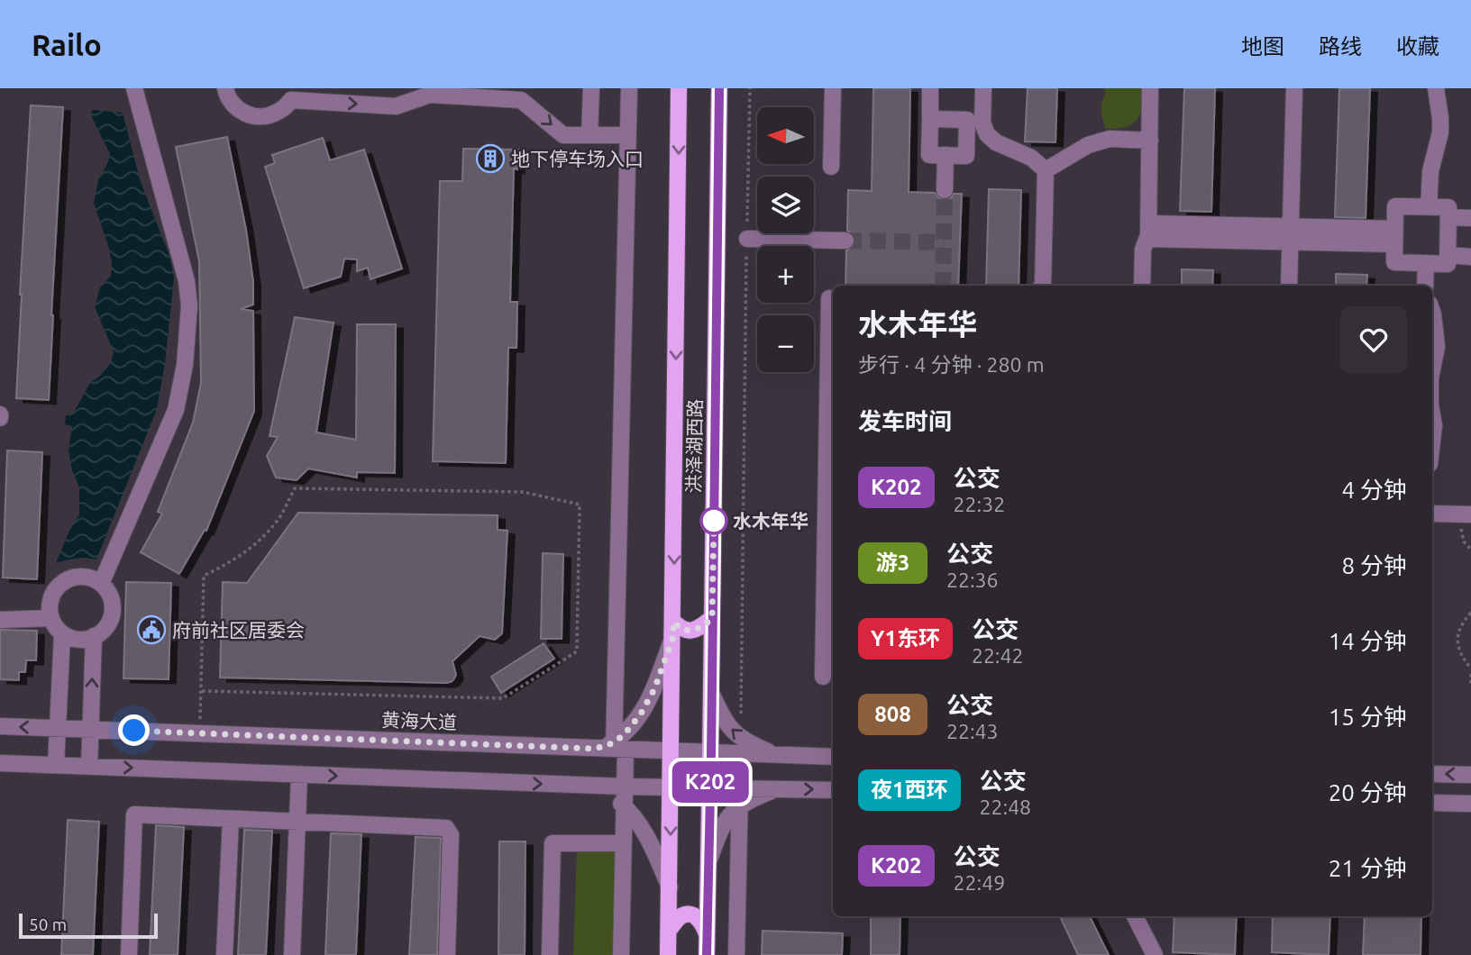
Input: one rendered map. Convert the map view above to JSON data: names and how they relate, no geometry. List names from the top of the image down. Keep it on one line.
{"streets":{"main road":["洪泽湖西路"],"street":["黄海大道"]},"crossings":[["洪泽湖西路","黄海大道"]],"places":{"building":["地下停车场入口"],"other":["水木年华"],"public building":["府前社区居委会"]},"lines":["bus line K202"],"scale_bar":"50 m","north":"left","page":{"header":"Railo","nav":["地图","路线","收藏"],"on_map":"K202","map_buttons":["+","−"],"heading":[["水木年华","步行 · 4 分钟 · 280 m"],"发车时间"],"list":[{"mark":"K202","name":"公交","note":"22:32","value":"4 分钟"},{"mark":"游3","name":"公交","note":"22:36","value":"8 分钟"},{"mark":"Y1东环","name":"公交","note":"22:42","value":"14 分钟"},{"mark":"808","name":"公交","note":"22:43","value":"15 分钟"},{"mark":"夜1西环","name":"公交","note":"22:48","value":"20 分钟"},{"mark":"K202","name":"公交","note":"22:49","value":"21 分钟"}],"scale":"50 m"}}
